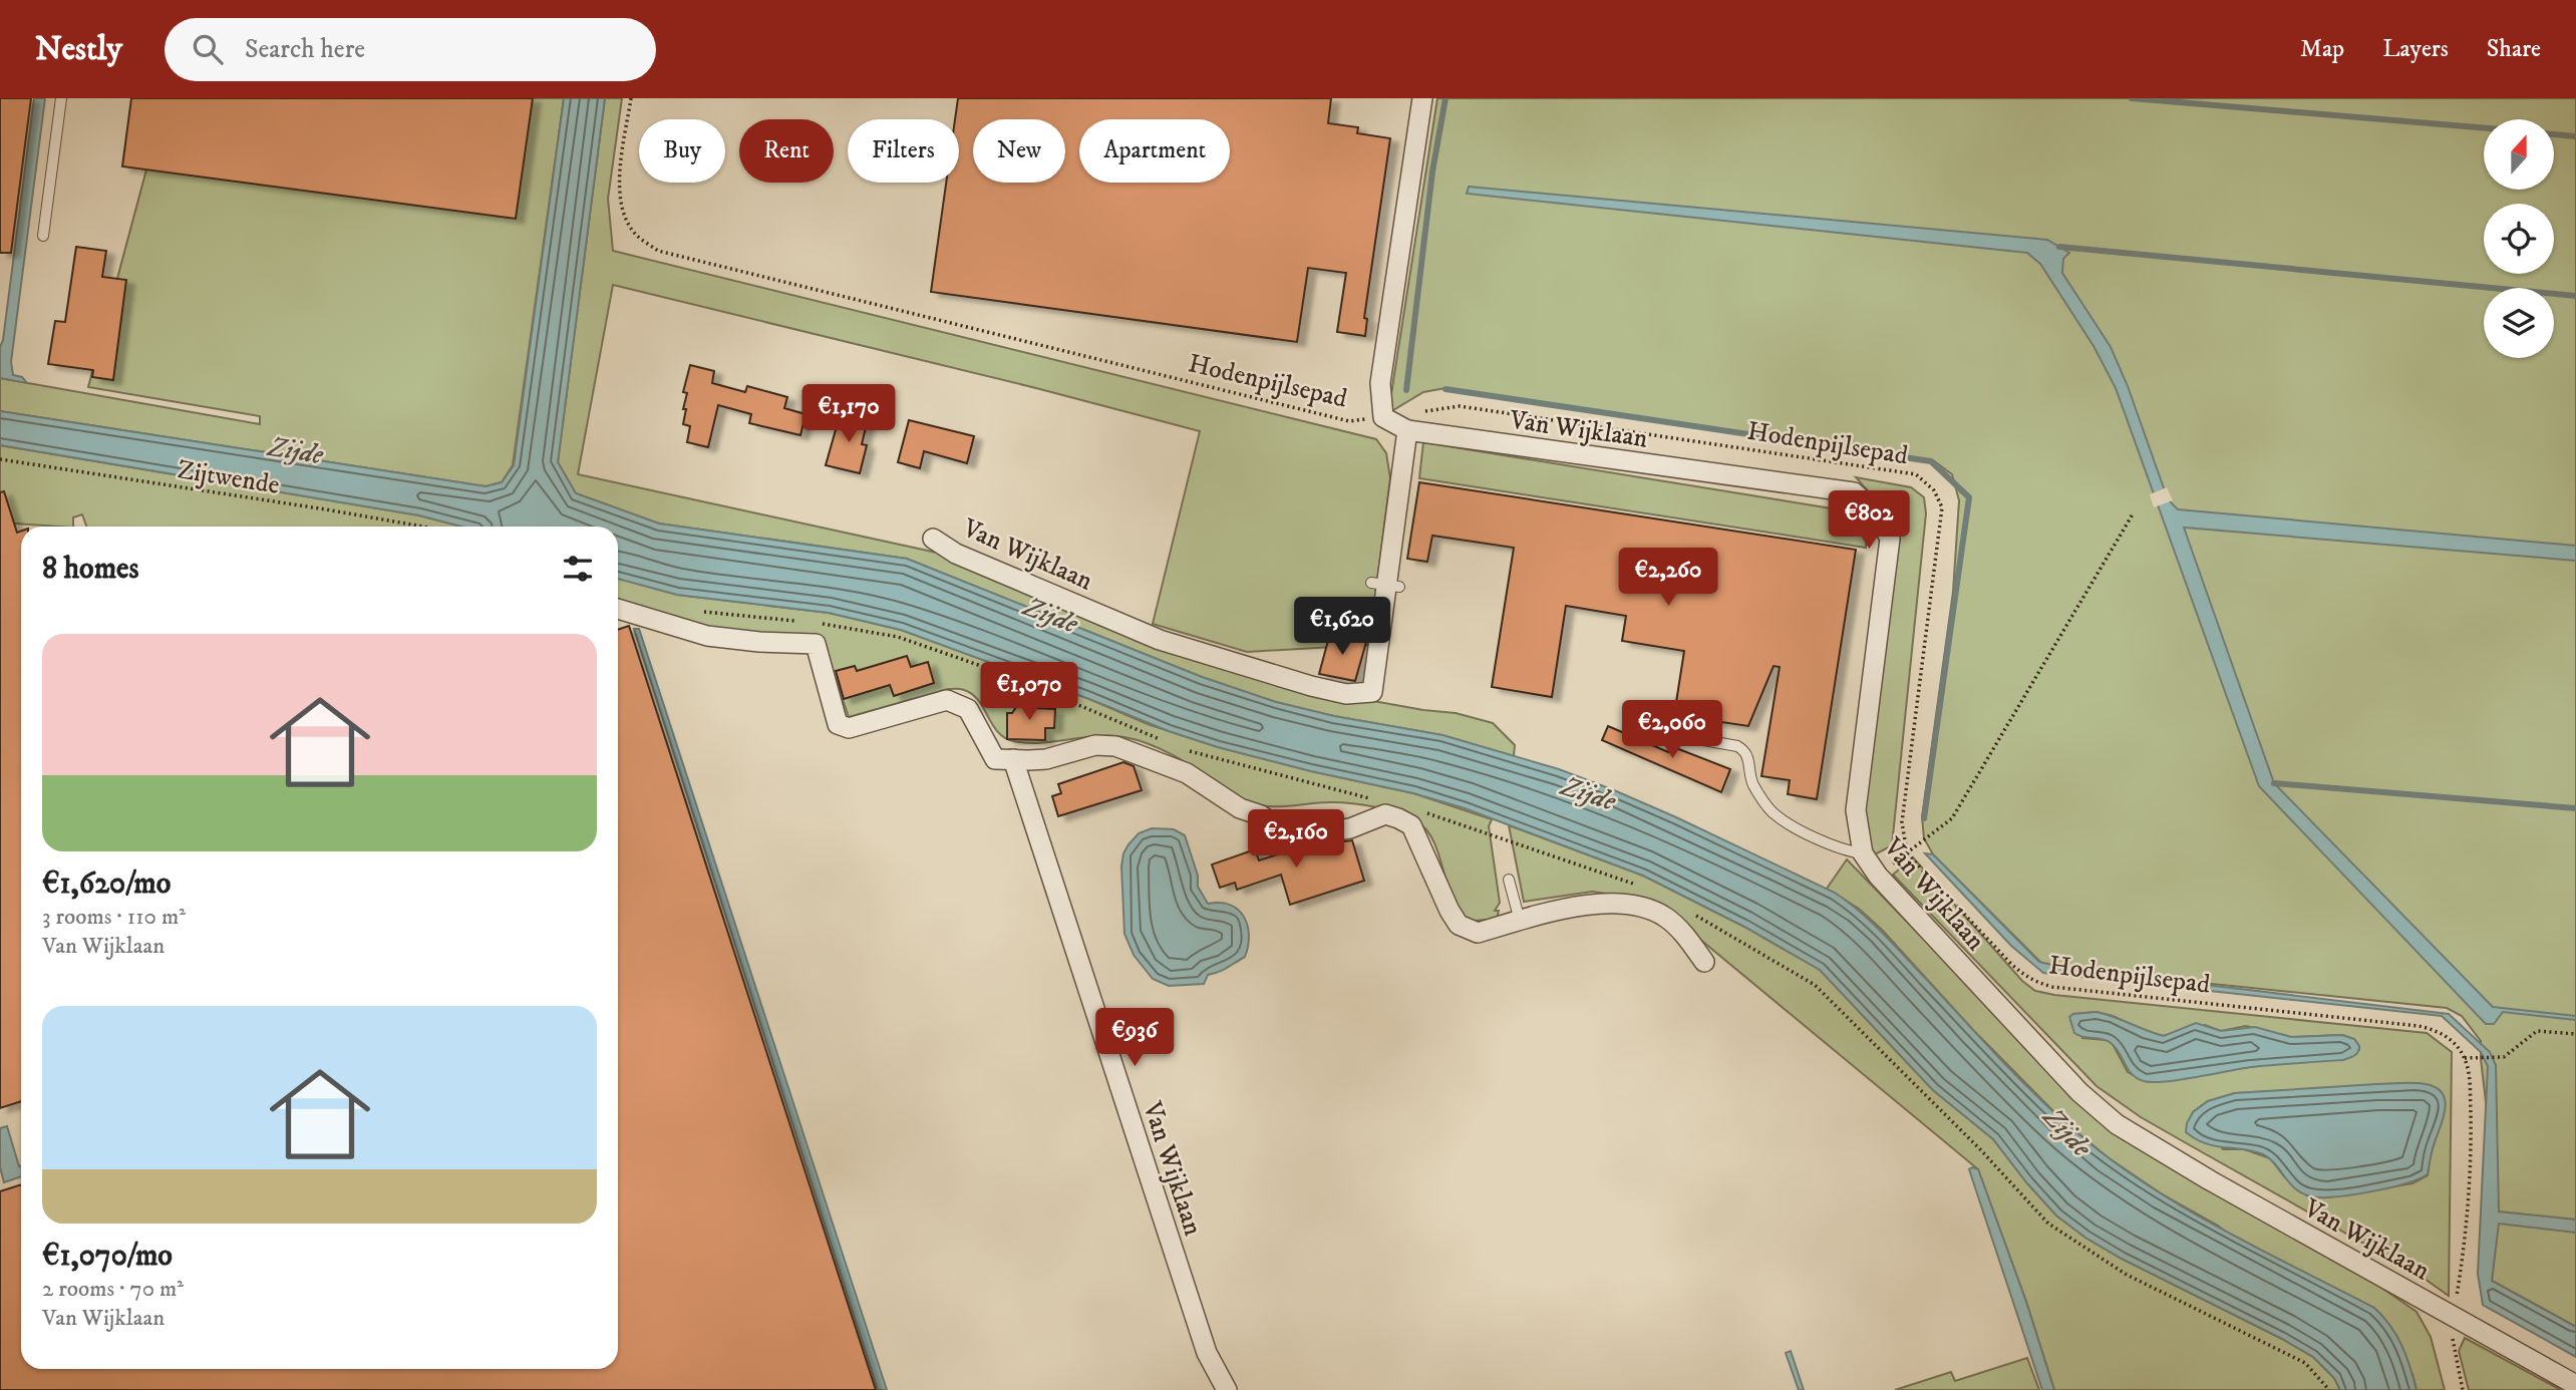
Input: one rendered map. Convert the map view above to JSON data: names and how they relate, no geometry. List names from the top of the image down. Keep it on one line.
{"streets":{"street":["Van Wijklaan"],"path":["Hodenpijlsepad","Zijtwende"]},"crossings":[["Hodenpijlsepad","Van Wijklaan"]],"water":["Zijde"],"north":"top","page":{"header":"Nestly","search":"Search here","nav":["Map","Layers","Share"],"chip":["Buy","Rent","Filters","New","Apartment"],"price":["€1,170","€802","€2,260","€1,620","€1,070","€2,060","€2,160","€936"],"heading":"8 homes","list":[{"name":"€1,620/mo","note":"3 rooms · 110 m² · Van Wijklaan"},{"name":"€1,070/mo","note":"2 rooms · 70 m² · Van Wijklaan"}]}}
